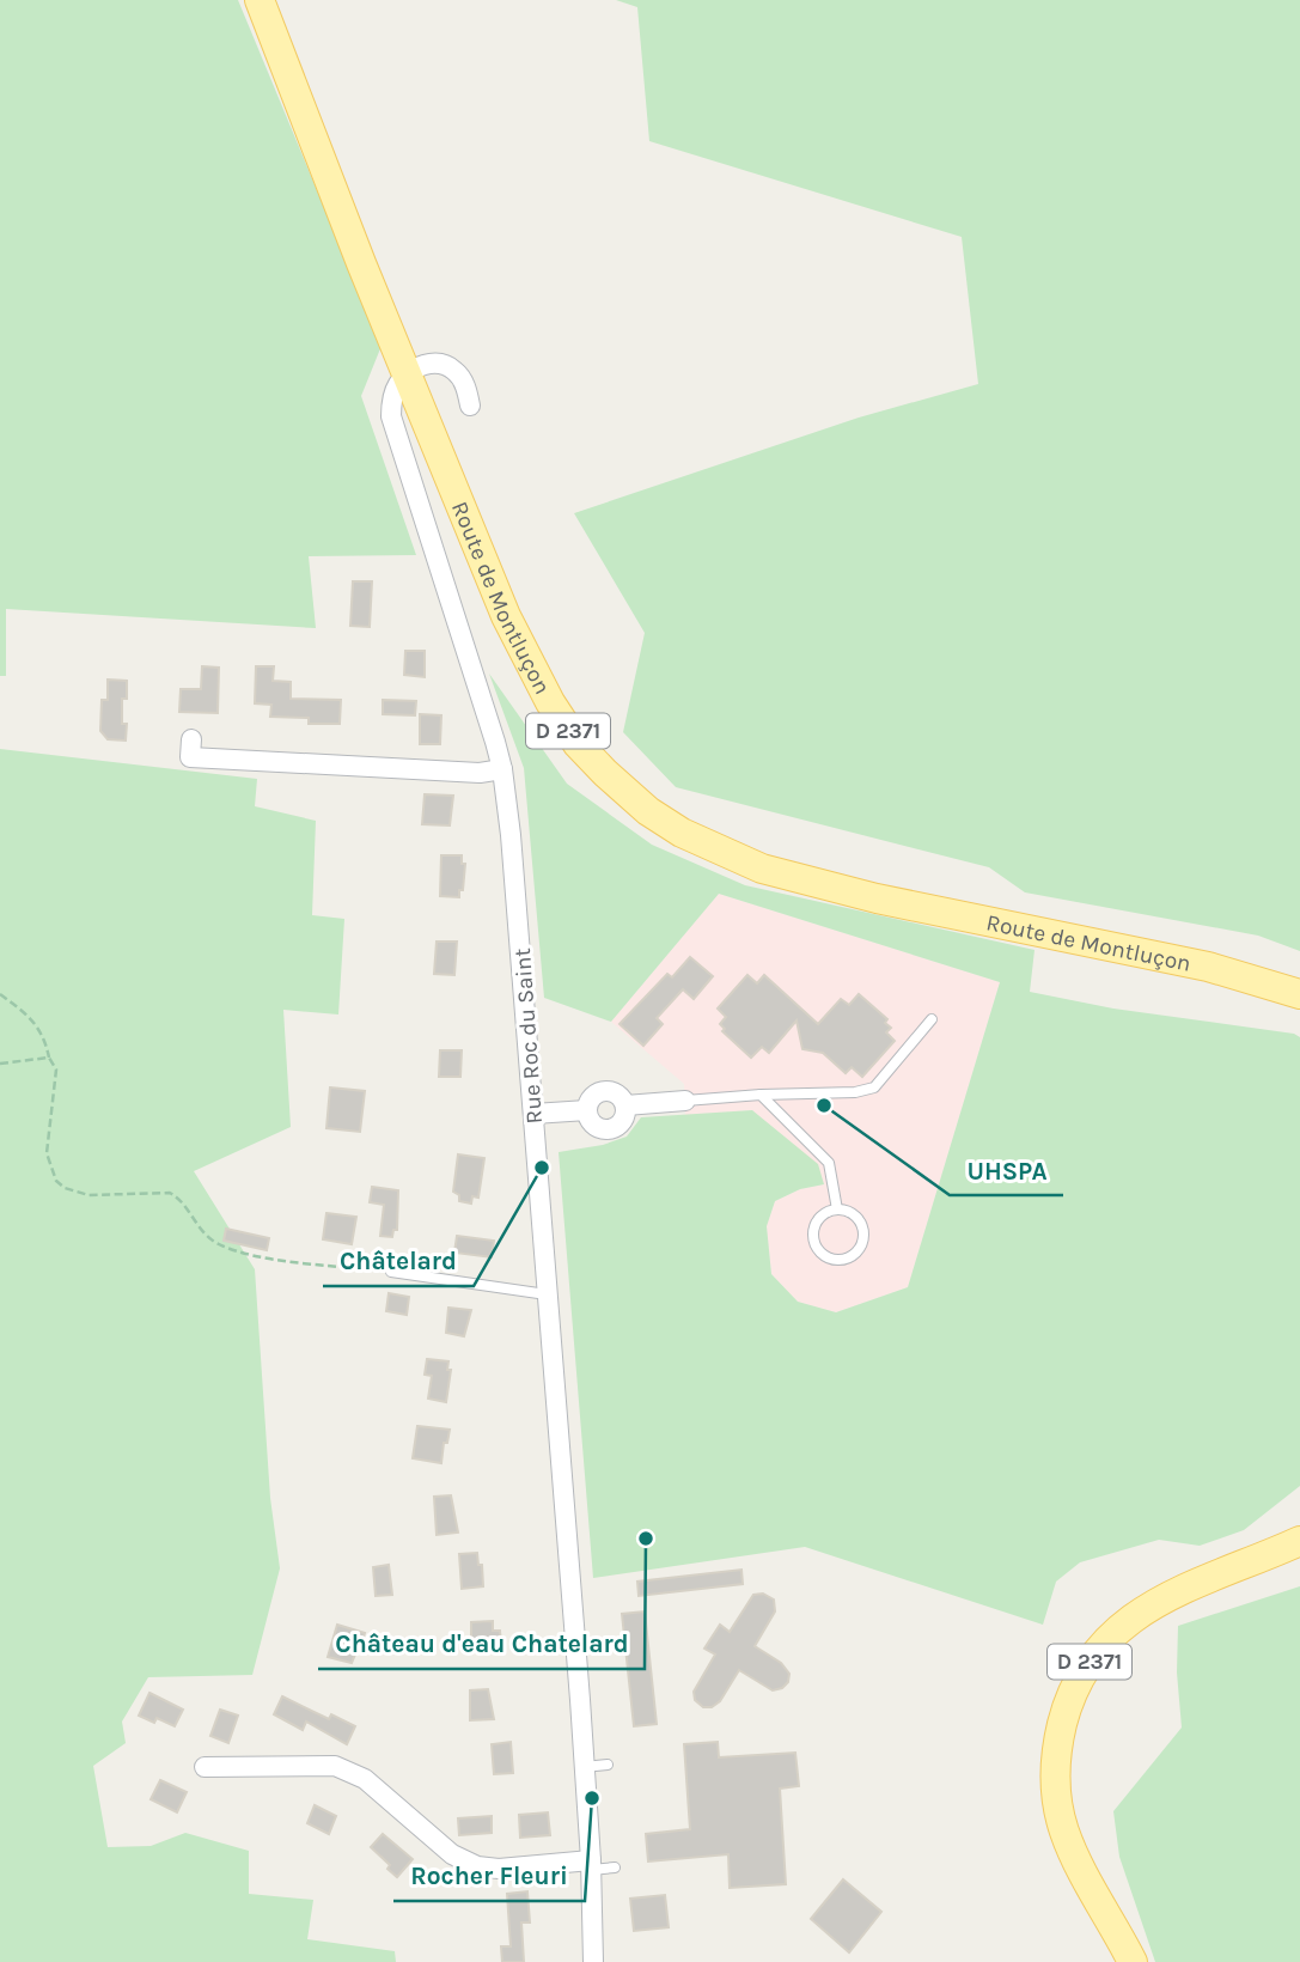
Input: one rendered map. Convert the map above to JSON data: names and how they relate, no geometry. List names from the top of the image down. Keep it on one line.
{"streets":{"main road":["Route de Montluçon","D 2371"],"street":["Rue Roc du Saint"]},"crossings":[["Route de Montluçon","Rue Roc du Saint"]],"places":["UHSPA","Châtelard","Château d'eau Chatelard","Rocher Fleuri"]}
